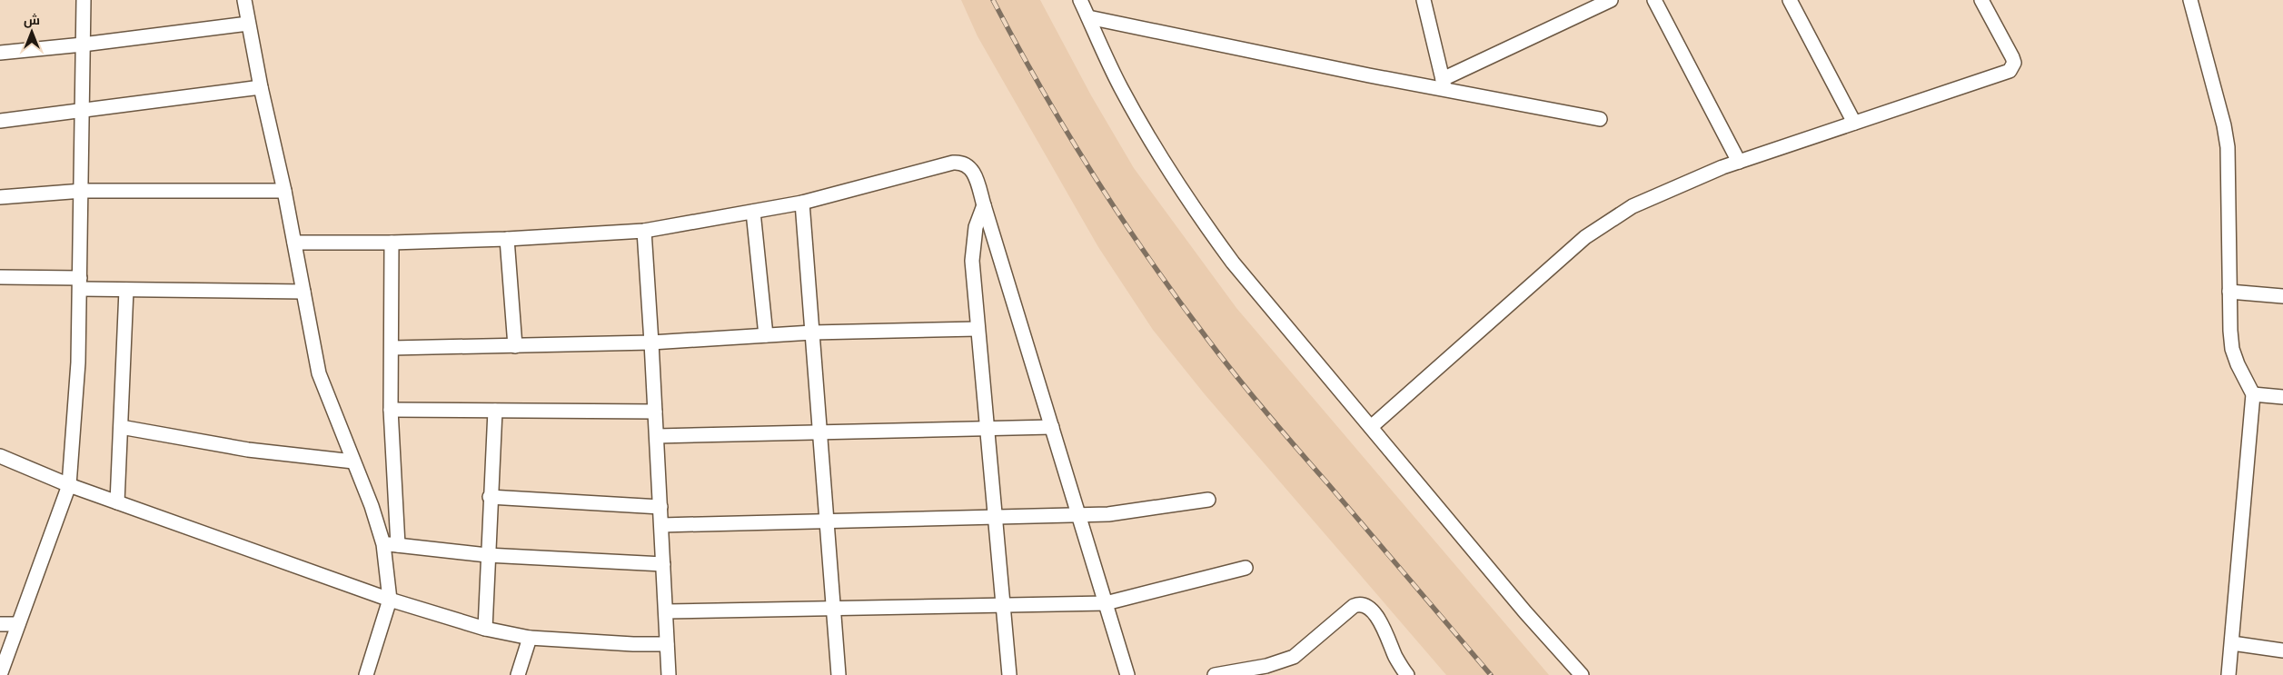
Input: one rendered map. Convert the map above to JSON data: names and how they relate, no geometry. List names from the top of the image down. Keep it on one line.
{"north":"top"}
